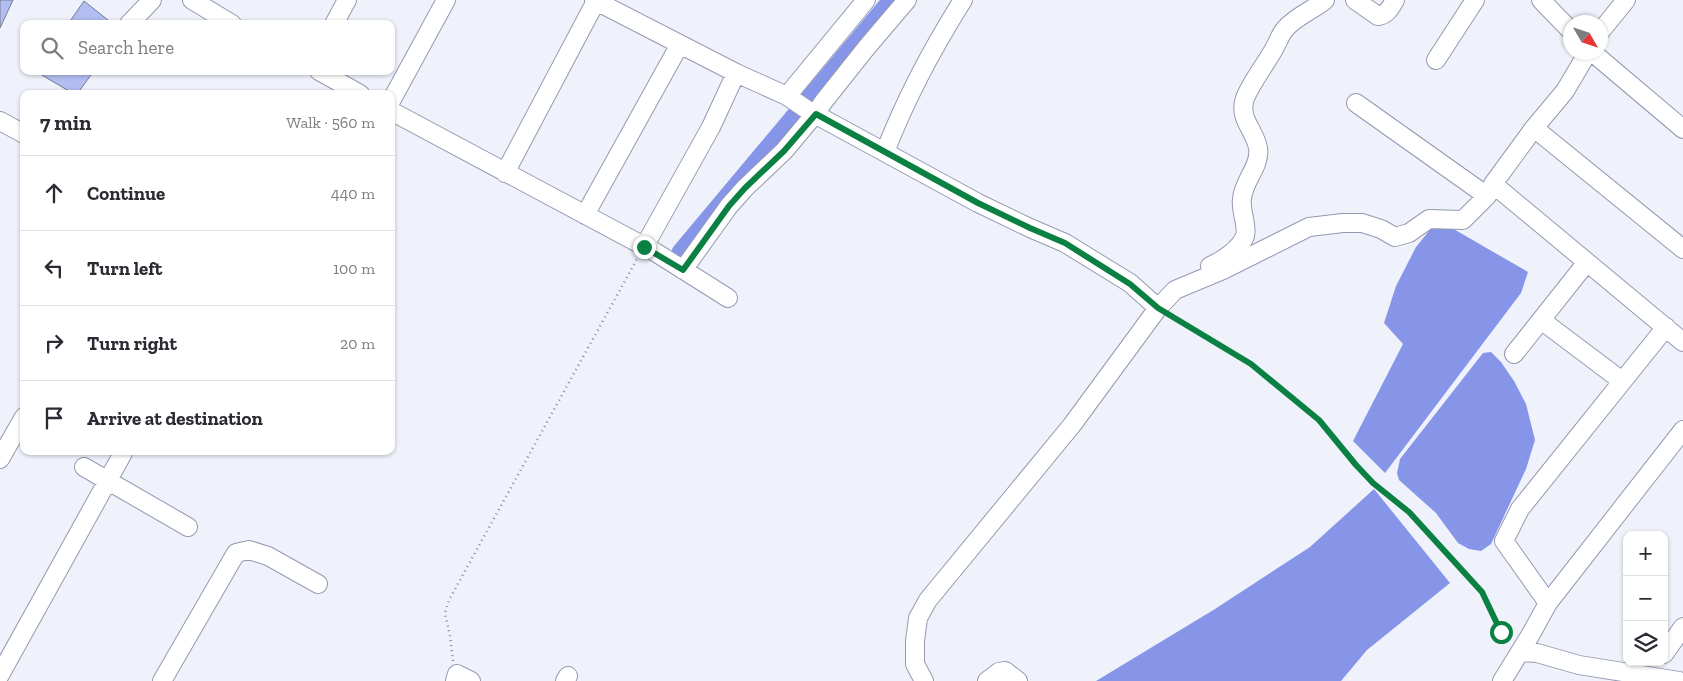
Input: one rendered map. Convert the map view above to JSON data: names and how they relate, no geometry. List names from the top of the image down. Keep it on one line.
{"north":"bottom right","page":{"search":"Search here","heading":["7 min","Walk · 560 m"],"list":[["Continue","440 m"],["Turn left","100 m"],["Turn right","20 m"],"Arrive at destination"],"map_buttons":["+","−"]}}
